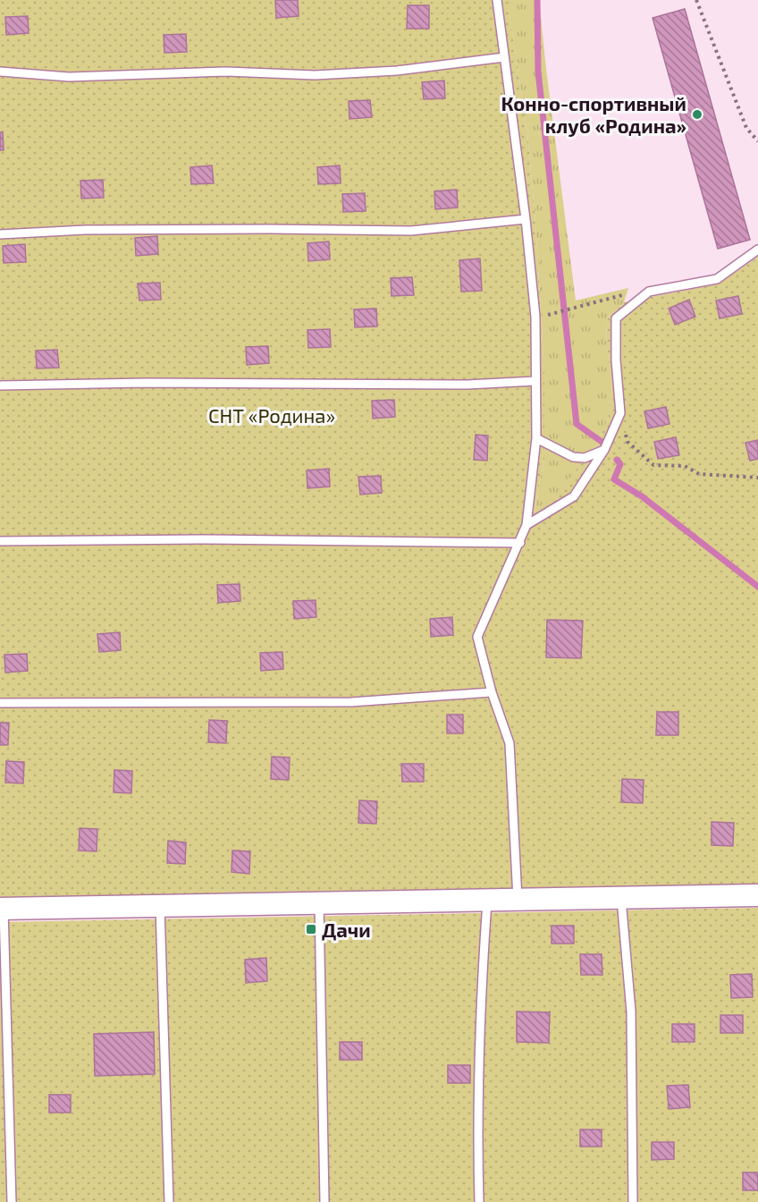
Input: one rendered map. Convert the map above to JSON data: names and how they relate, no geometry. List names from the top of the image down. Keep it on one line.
{"parks":["СНТ «Родина»"],"places":{"other":["Конно-спортивный клуб «Родина»"],"transit":["Дачи"]}}
